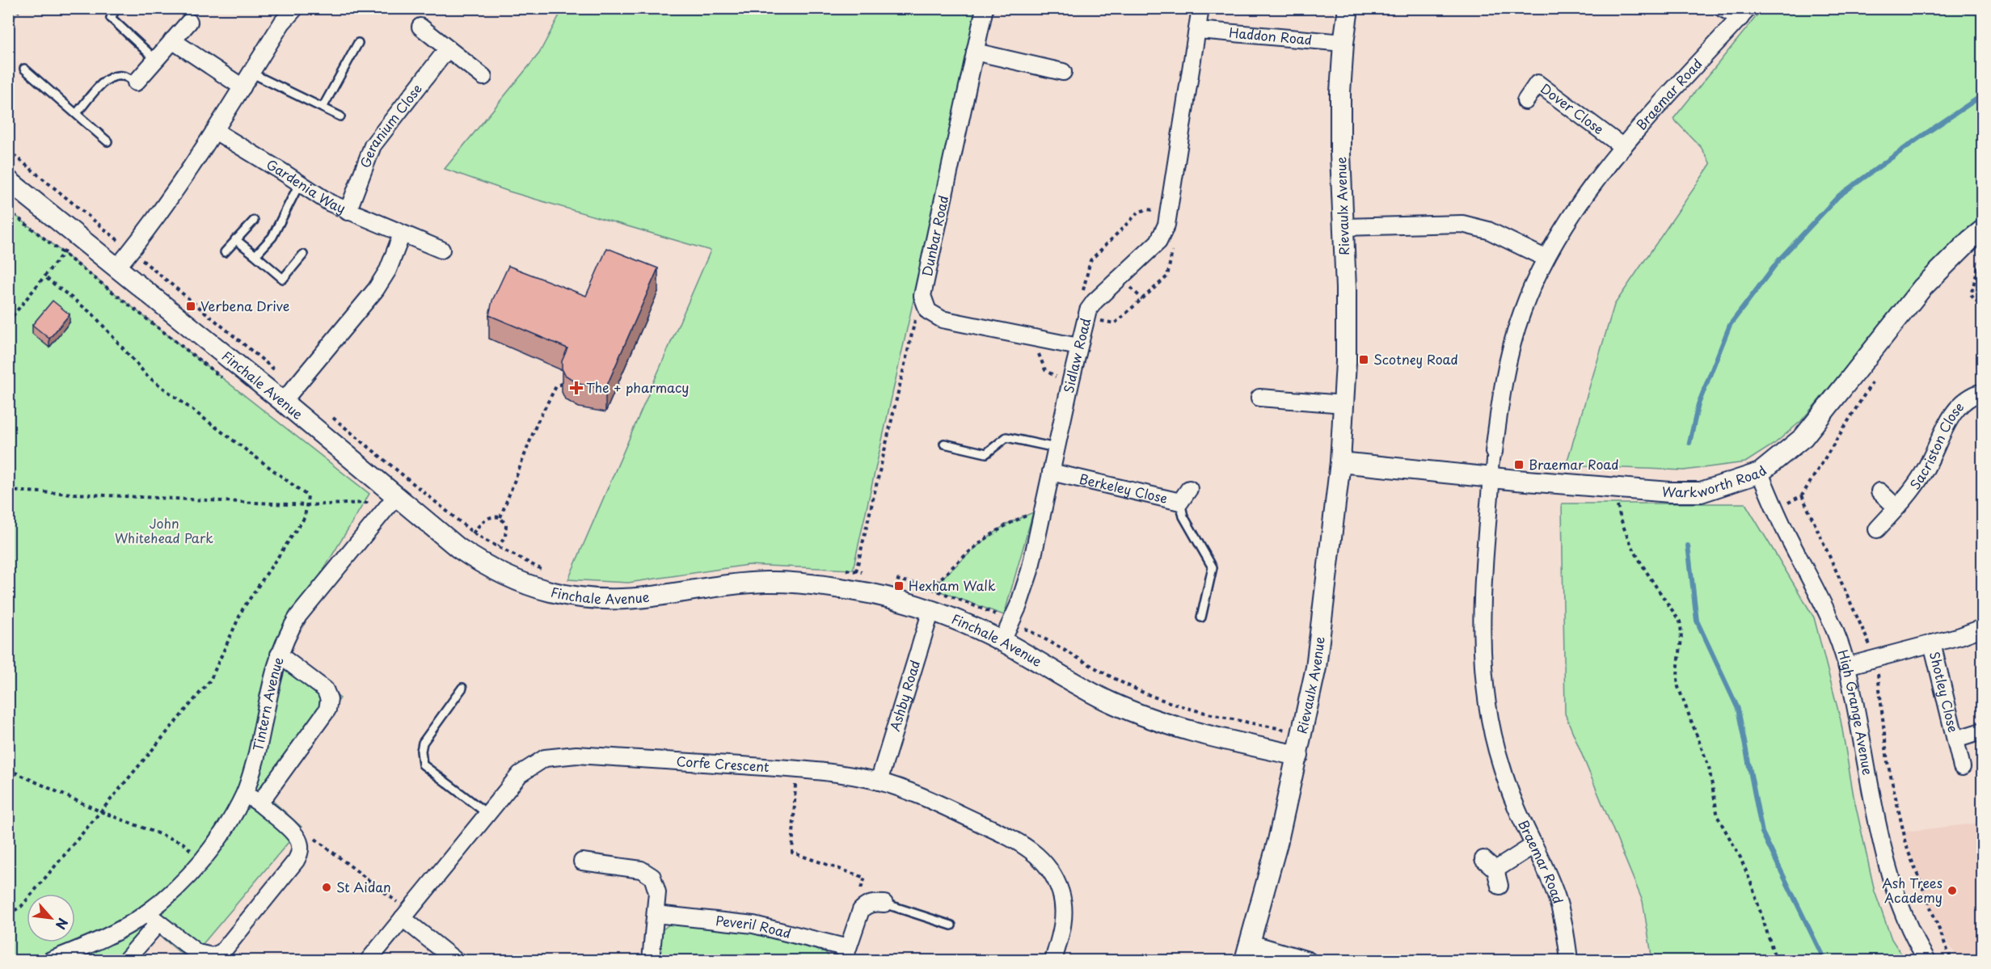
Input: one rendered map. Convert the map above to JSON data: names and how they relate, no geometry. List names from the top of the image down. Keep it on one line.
{"streets":{"street":["Haddon Road","Braemar Road","Dover Close","Geranium Close","Gardenia Way","Rievaulx Avenue","Dunbar Road","Sidlaw Road","Finchale Avenue","Sacriston Close","Warkworth Road","Berkeley Close","Shotley Close","Ashby Road","Tintern Avenue","High Grange Avenue","Corfe Crescent","Peveril Road"]},"crossings":[["Haddon Road","Rievaulx Avenue"],["Braemar Road","Dover Close"],["Braemar Road","Warkworth Road"],["Geranium Close","Gardenia Way"],["Rievaulx Avenue","Finchale Avenue"],["Rievaulx Avenue","Warkworth Road"],["Sidlaw Road","Finchale Avenue"],["Sidlaw Road","Berkeley Close"],["Finchale Avenue","Ashby Road"],["Finchale Avenue","Tintern Avenue"],["Warkworth Road","High Grange Avenue"],["Ashby Road","Corfe Crescent"]],"parks":["John Whitehead Park"],"places":{"transit":["Verbena Drive","Scotney Road","Braemar Road","Hexham Walk"],"health":["The + pharmacy"],"other":["St Aidan","Ash Trees Academy"]},"north":"bottom right"}
